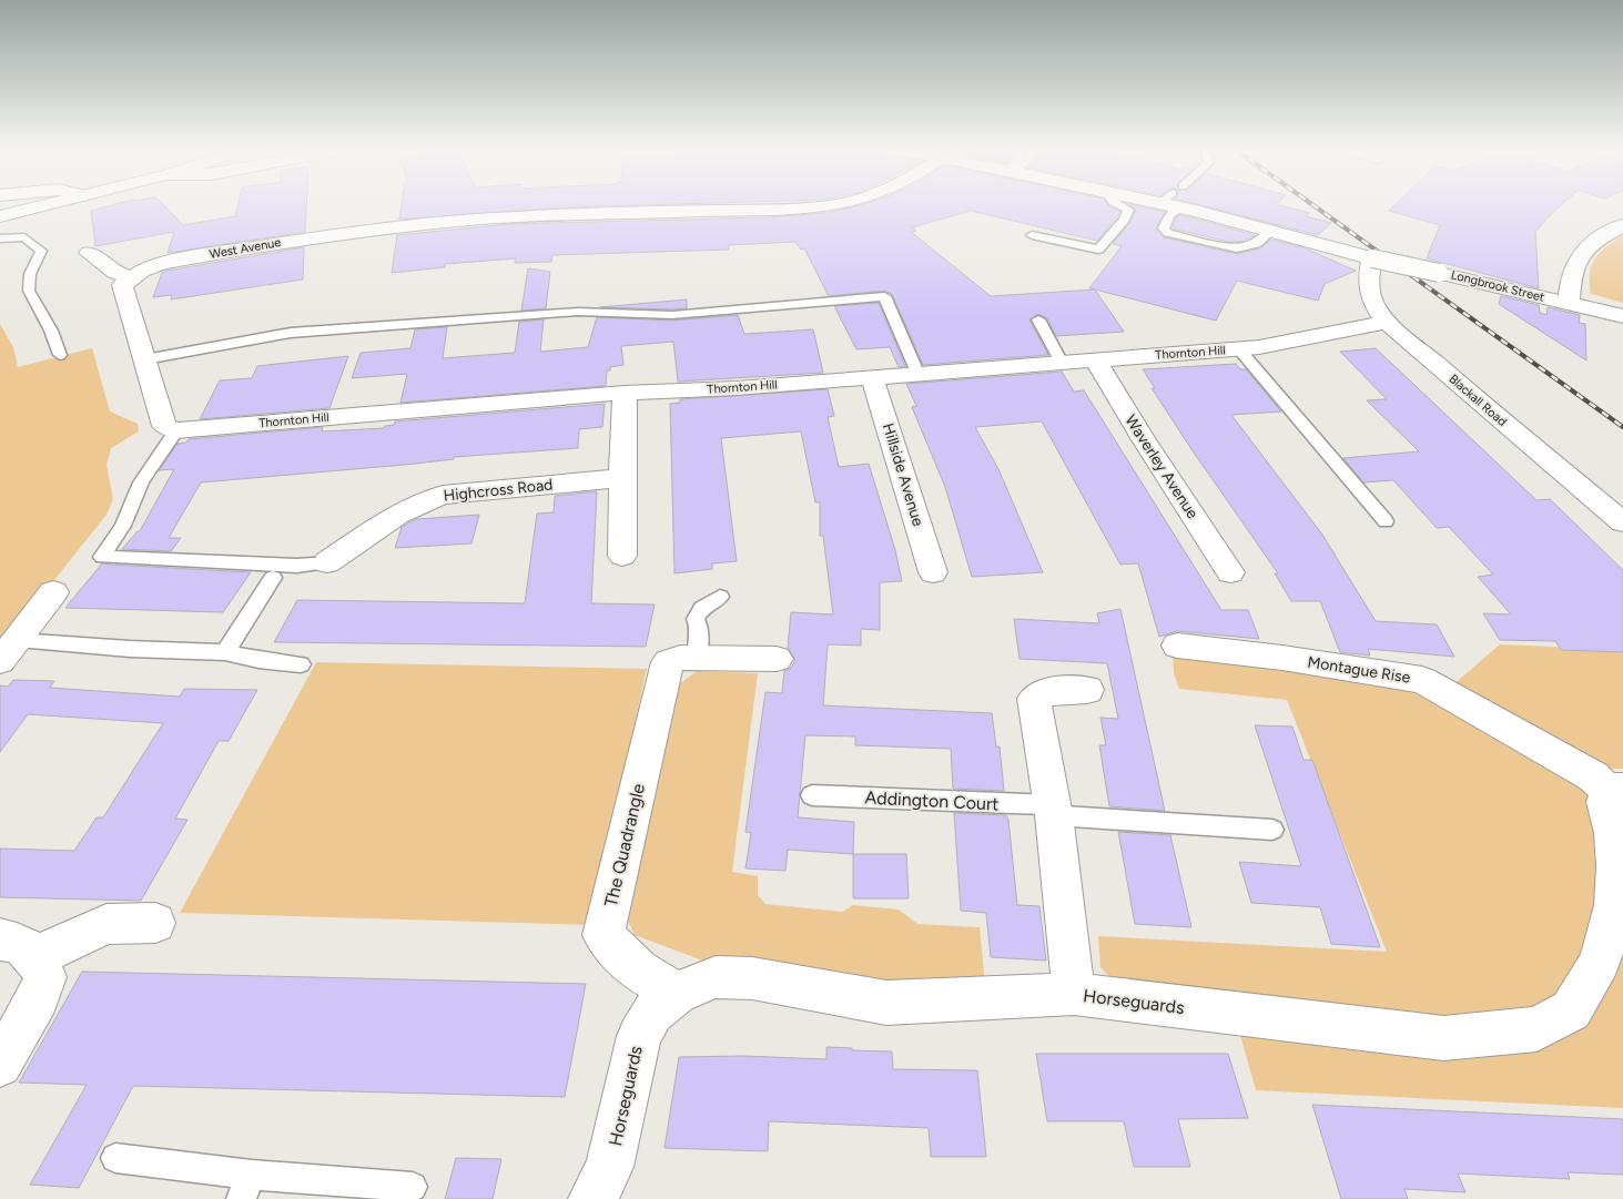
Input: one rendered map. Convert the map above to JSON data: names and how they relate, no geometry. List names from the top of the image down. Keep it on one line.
{"streets":{"street":["West Avenue","Longbrook Street","Thornton Hill","Blackall Road","Waverley Avenue","Hillside Avenue","Highcross Road","Montague Rise","The Quadrangle","Horseguards"],"lane":["Addington Court"]},"crossings":[["Longbrook Street","Blackall Road"],["Thornton Hill","Blackall Road"],["Thornton Hill","Waverley Avenue"],["Thornton Hill","Hillside Avenue"],["Montague Rise","Horseguards"],["The Quadrangle","Horseguards"]]}
